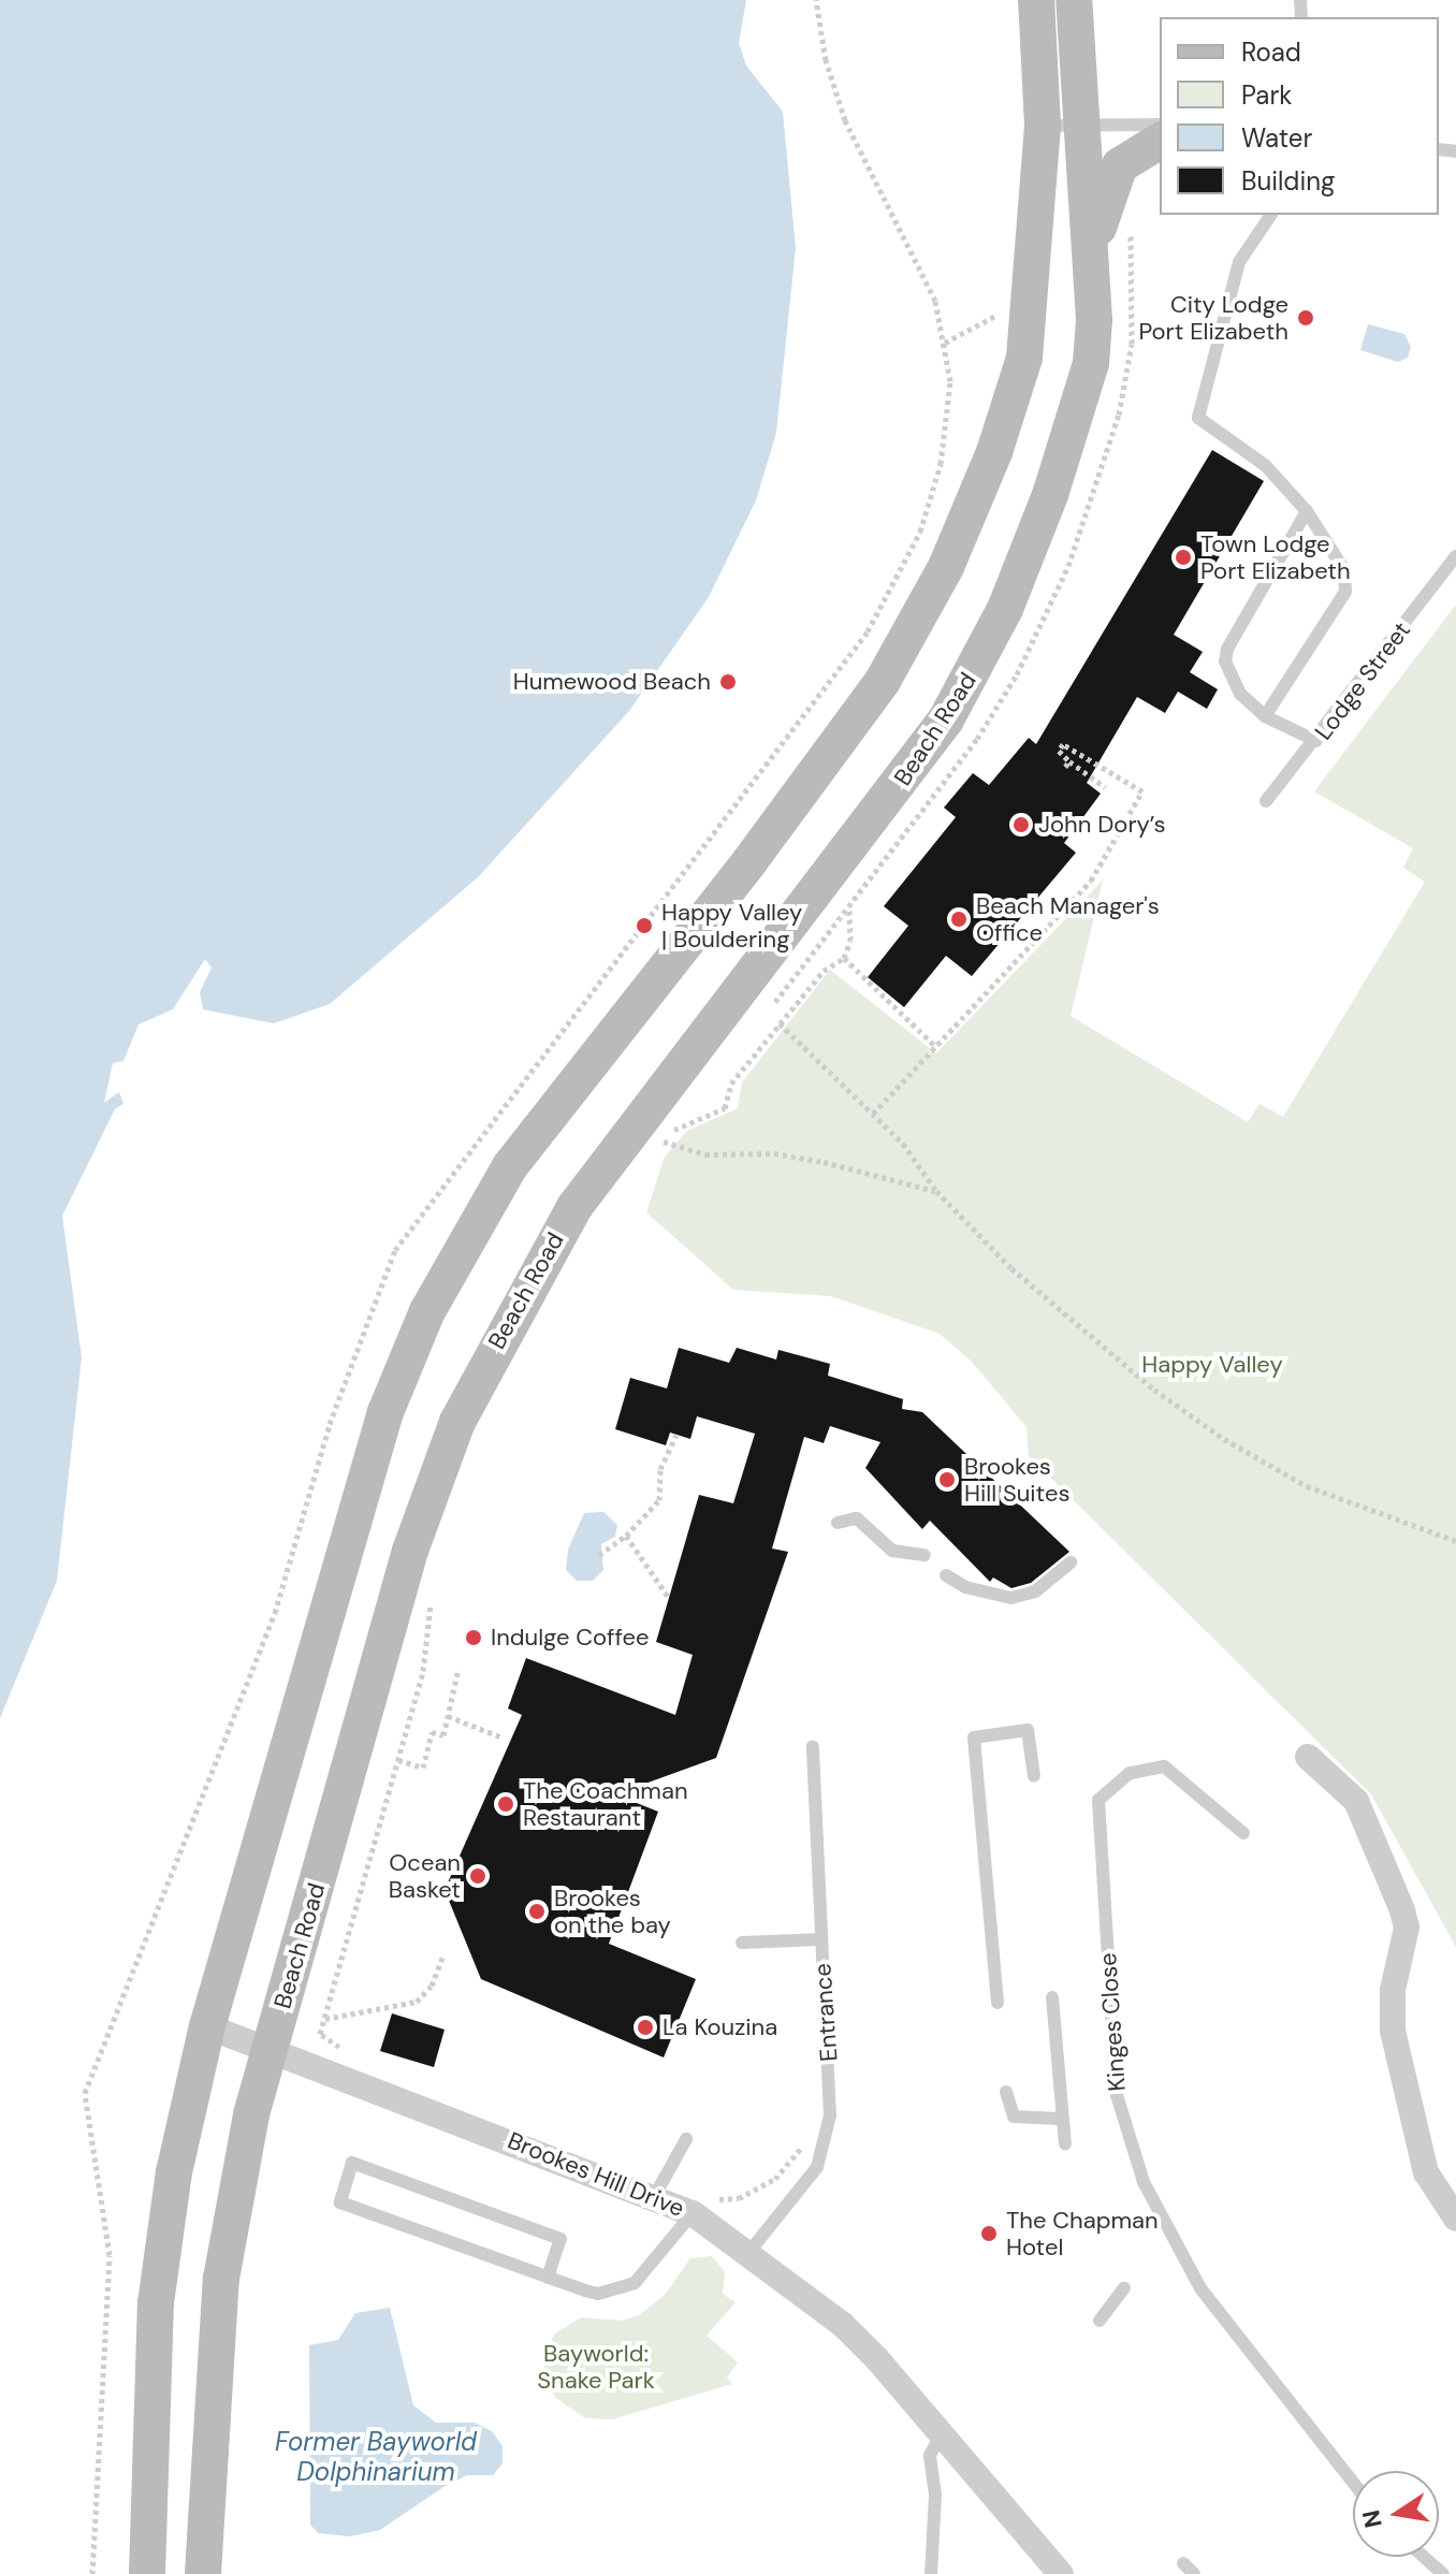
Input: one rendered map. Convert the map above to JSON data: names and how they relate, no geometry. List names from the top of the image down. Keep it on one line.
{"streets":{"main road":["Beach Road"],"street":["Brookes Hill Drive"],"lane":["Lodge Street","Entrance","Kinges Close"]},"crossings":[["Beach Road","Brookes Hill Drive"],["Entrance","Brookes Hill Drive"]],"water":["Former Bayworld Dolphinarium"],"parks":["Happy Valley","Bayworld: Snake Park"],"places":["City Lodge Port Elizabeth","Town Lodge Port Elizabeth","Humewood Beach","John Dory’s","Beach Manager's Office","Happy Valley | Bouldering","Brookes Hill Suites","Indulge Coffee","The Coachman Restaurant","Ocean Basket","Brookes on the bay","La Kouzina","The Chapman Hotel"],"legend":["Road","Park","Water","Building"],"north":"left"}
